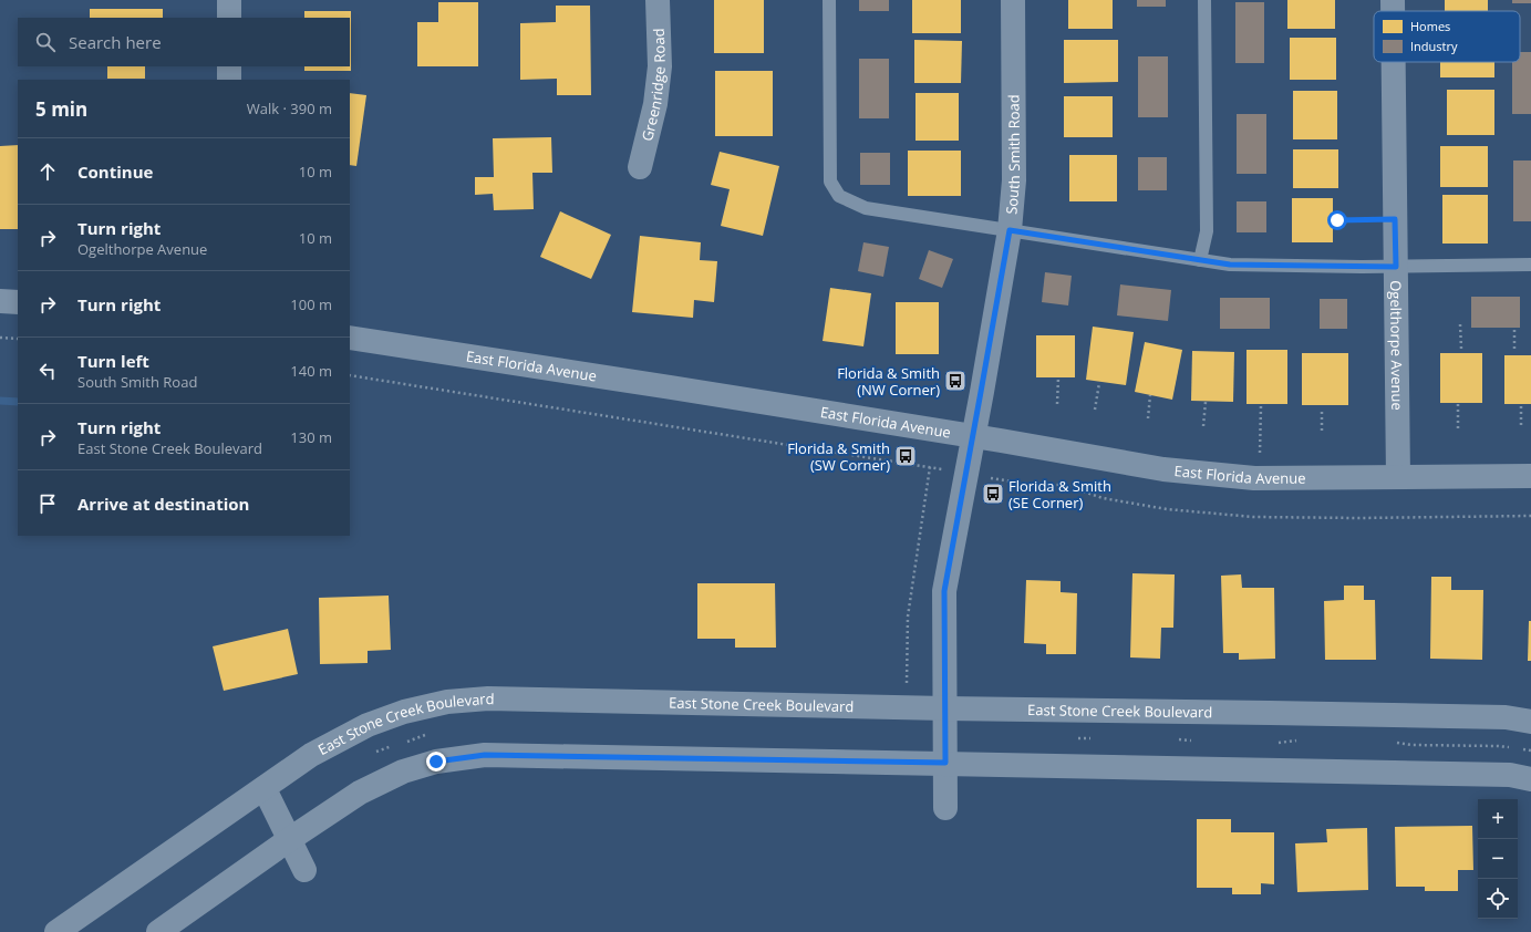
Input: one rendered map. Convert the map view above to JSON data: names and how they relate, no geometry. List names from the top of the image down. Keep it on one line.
{"streets":{"street":["Greenridge Road","South Smith Road","Ogelthorpe Avenue","East Florida Avenue","East Stone Creek Boulevard"]},"crossings":[["South Smith Road","East Florida Avenue"],["South Smith Road","East Stone Creek Boulevard"],["Ogelthorpe Avenue","East Florida Avenue"]],"places":{"bus stop":["Florida & Smith (NW Corner)","Florida & Smith (SW Corner)","Florida & Smith (SE Corner)"]},"legend":["Homes","Industry"],"page":{"search":"Search here","heading":["5 min","Walk · 390 m"],"list":[["Continue","10 m"],["Turn right","Ogelthorpe Avenue","10 m"],["Turn right","100 m"],["Turn left","South Smith Road","140 m"],["Turn right","East Stone Creek Boulevard","130 m"],"Arrive at destination"],"map_buttons":["+","−"]}}
